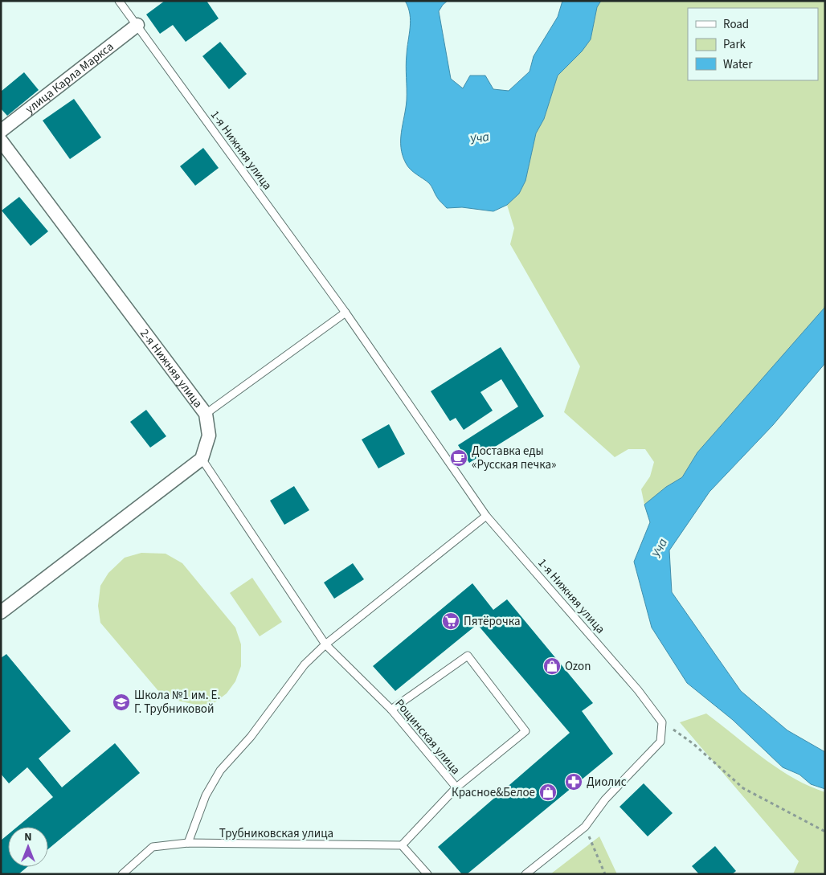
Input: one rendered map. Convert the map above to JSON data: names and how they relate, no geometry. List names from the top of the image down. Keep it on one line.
{"streets":{"street":["улица Карла Маркса","2-я Нижняя улица"],"lane":["1-я Нижняя улица","Рощинская улица","Трубниковская улица"]},"crossings":[["улица Карла Маркса","1-я Нижняя улица"],["2-я Нижняя улица","Рощинская улица"],["Рощинская улица","Трубниковская улица"]],"water":["Уча"],"places":{"cafe":["Доставка еды «Русская печка»"],"supermarket":["Пятёрочка"],"shop":["Ozon","Красное&Белое"],"school or university":["Школа №1 им. Е. Г. Трубниковой"],"pharmacy":["Диолис"]},"legend":["Road","Park","Water"],"north":"top"}
